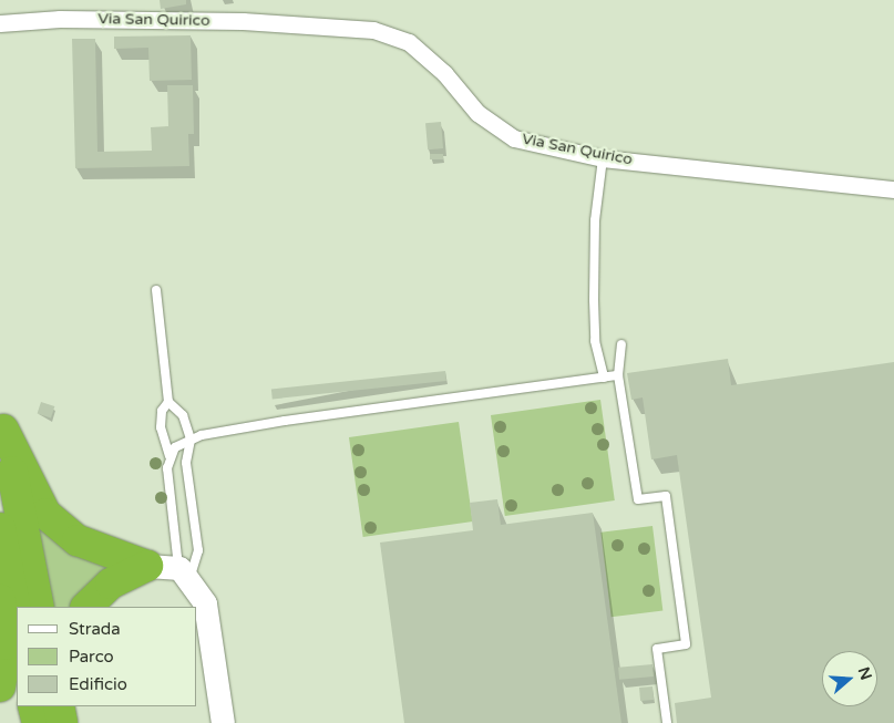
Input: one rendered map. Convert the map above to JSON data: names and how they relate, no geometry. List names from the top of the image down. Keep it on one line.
{"streets":{"street":["Via San Quirico"]},"legend":["Strada","Parco","Edificio"],"north":"right"}
